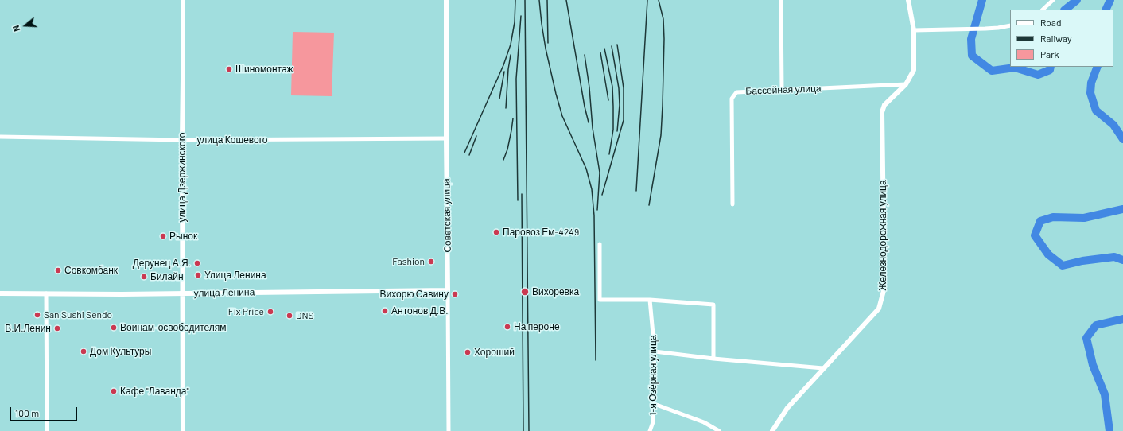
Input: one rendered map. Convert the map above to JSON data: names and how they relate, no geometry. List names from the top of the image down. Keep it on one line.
{"streets":{"street":["Бассейная улица","улица Кошевого","улица Дзержинского","Советская улица","Железнодорожная улица","улица Ленина","1-я Озёрная улица"]},"crossings":[["Бассейная улица","Железнодорожная улица"],["улица Кошевого","улица Дзержинского"],["улица Кошевого","Советская улица"],["улица Дзержинского","улица Ленина"],["Советская улица","улица Ленина"]],"places":["Шиномонтаж","Паровоз Ем-4249","Рынок","Fashion","Дерунец А.Я.","Совкомбанк","Улица Ленина","Билайн","Вихоревка","Вихорю Савину","Антонов Д.В.","Fix Price","San Sushi Sendo","DNS","На пероне","Воинам-освободителям","В.И.Ленин","Дом Культуры","Хороший","Кафе \"Лаванда\""],"legend":["Road","Railway","Park"],"scale_bar":"100 m","north":"left"}
